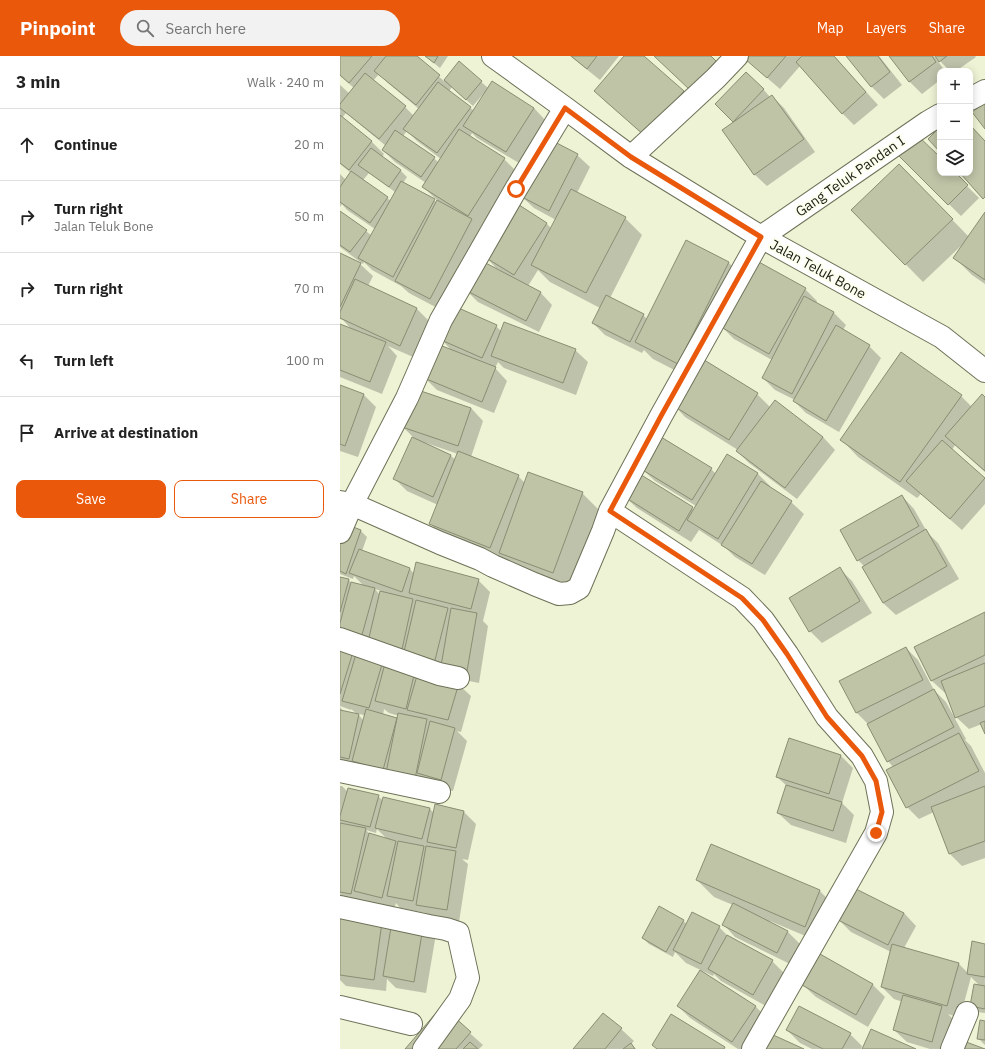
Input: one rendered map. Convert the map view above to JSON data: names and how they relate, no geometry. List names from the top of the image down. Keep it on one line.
{"streets":{"street":["Gang Teluk Pandan I","Jalan Teluk Bone"]},"crossings":[["Gang Teluk Pandan I","Jalan Teluk Bone"]],"page":{"header":"Pinpoint","search":"Search here","nav":["Map","Layers","Share"],"heading":["3 min","Walk · 240 m"],"map_buttons":["+","−"],"list":[["Continue","20 m"],["Turn right","Jalan Teluk Bone","50 m"],["Turn right","70 m"],["Turn left","100 m"],"Arrive at destination"],"buttons":["Save","Share"]}}
